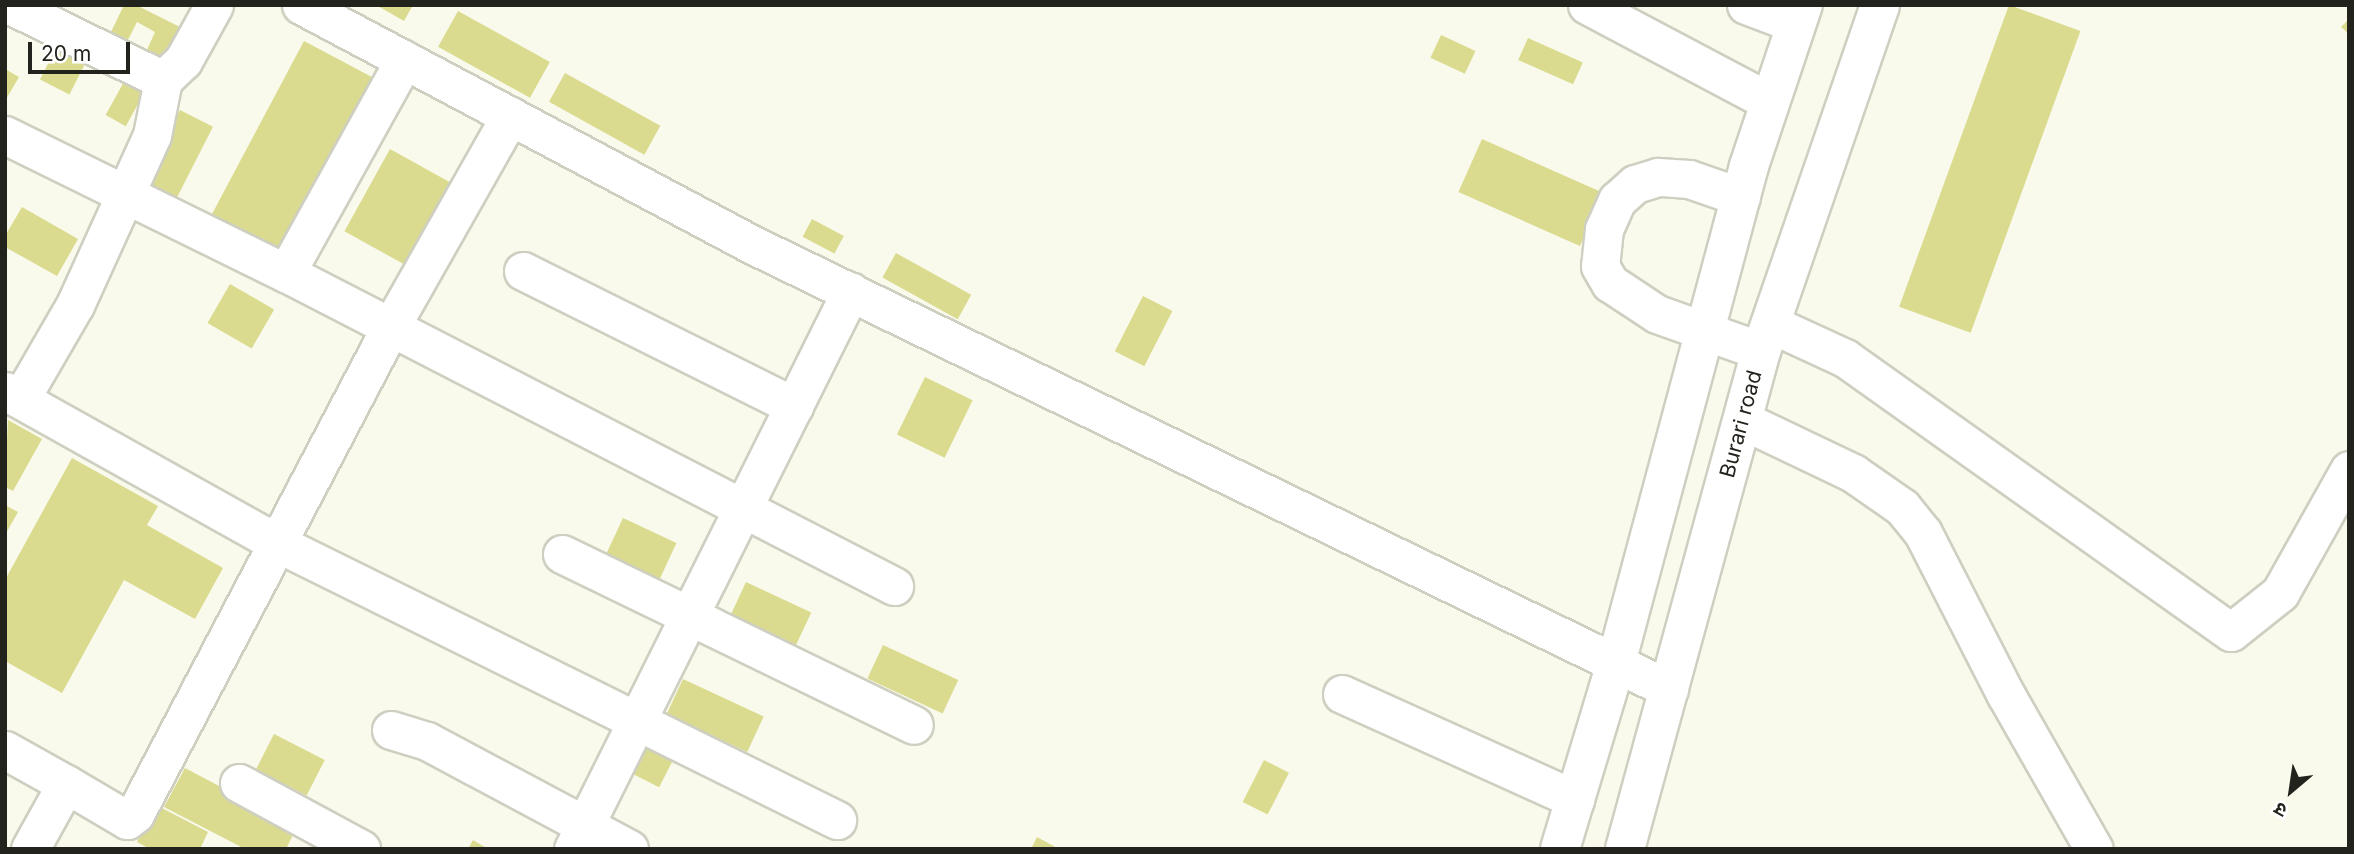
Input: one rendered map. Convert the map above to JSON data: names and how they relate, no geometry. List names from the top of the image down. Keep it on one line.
{"streets":{"main road":["Burari road"]},"scale_bar":"20 m","north":"bottom left"}
